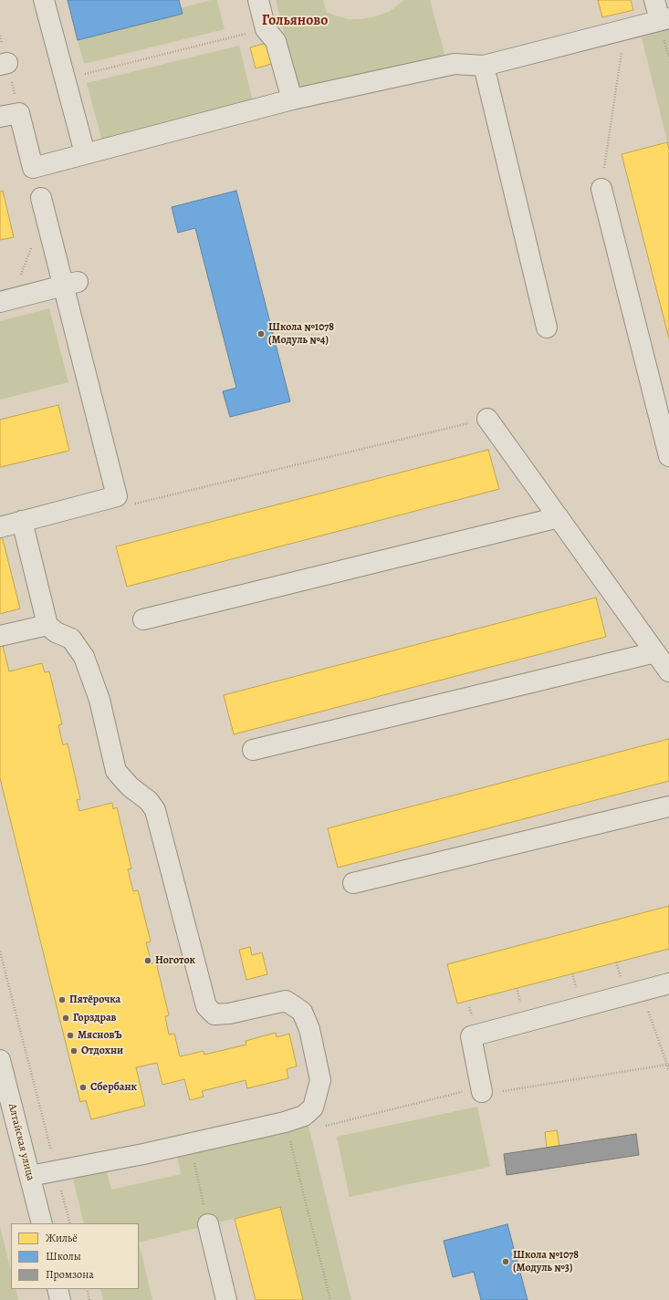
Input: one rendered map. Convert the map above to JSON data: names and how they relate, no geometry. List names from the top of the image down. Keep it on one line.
{"streets":{"street":["Алтайская улица"]},"districts":["Гольяново"],"places":["Школа №1078 (Модуль №4)","Ноготок","Пятёрочка","Горздрав","МясновЪ","Отдохни","Сбербанк","Школа №1078 (Модуль №3)"],"legend":["Жильё","Школы","Промзона"]}
